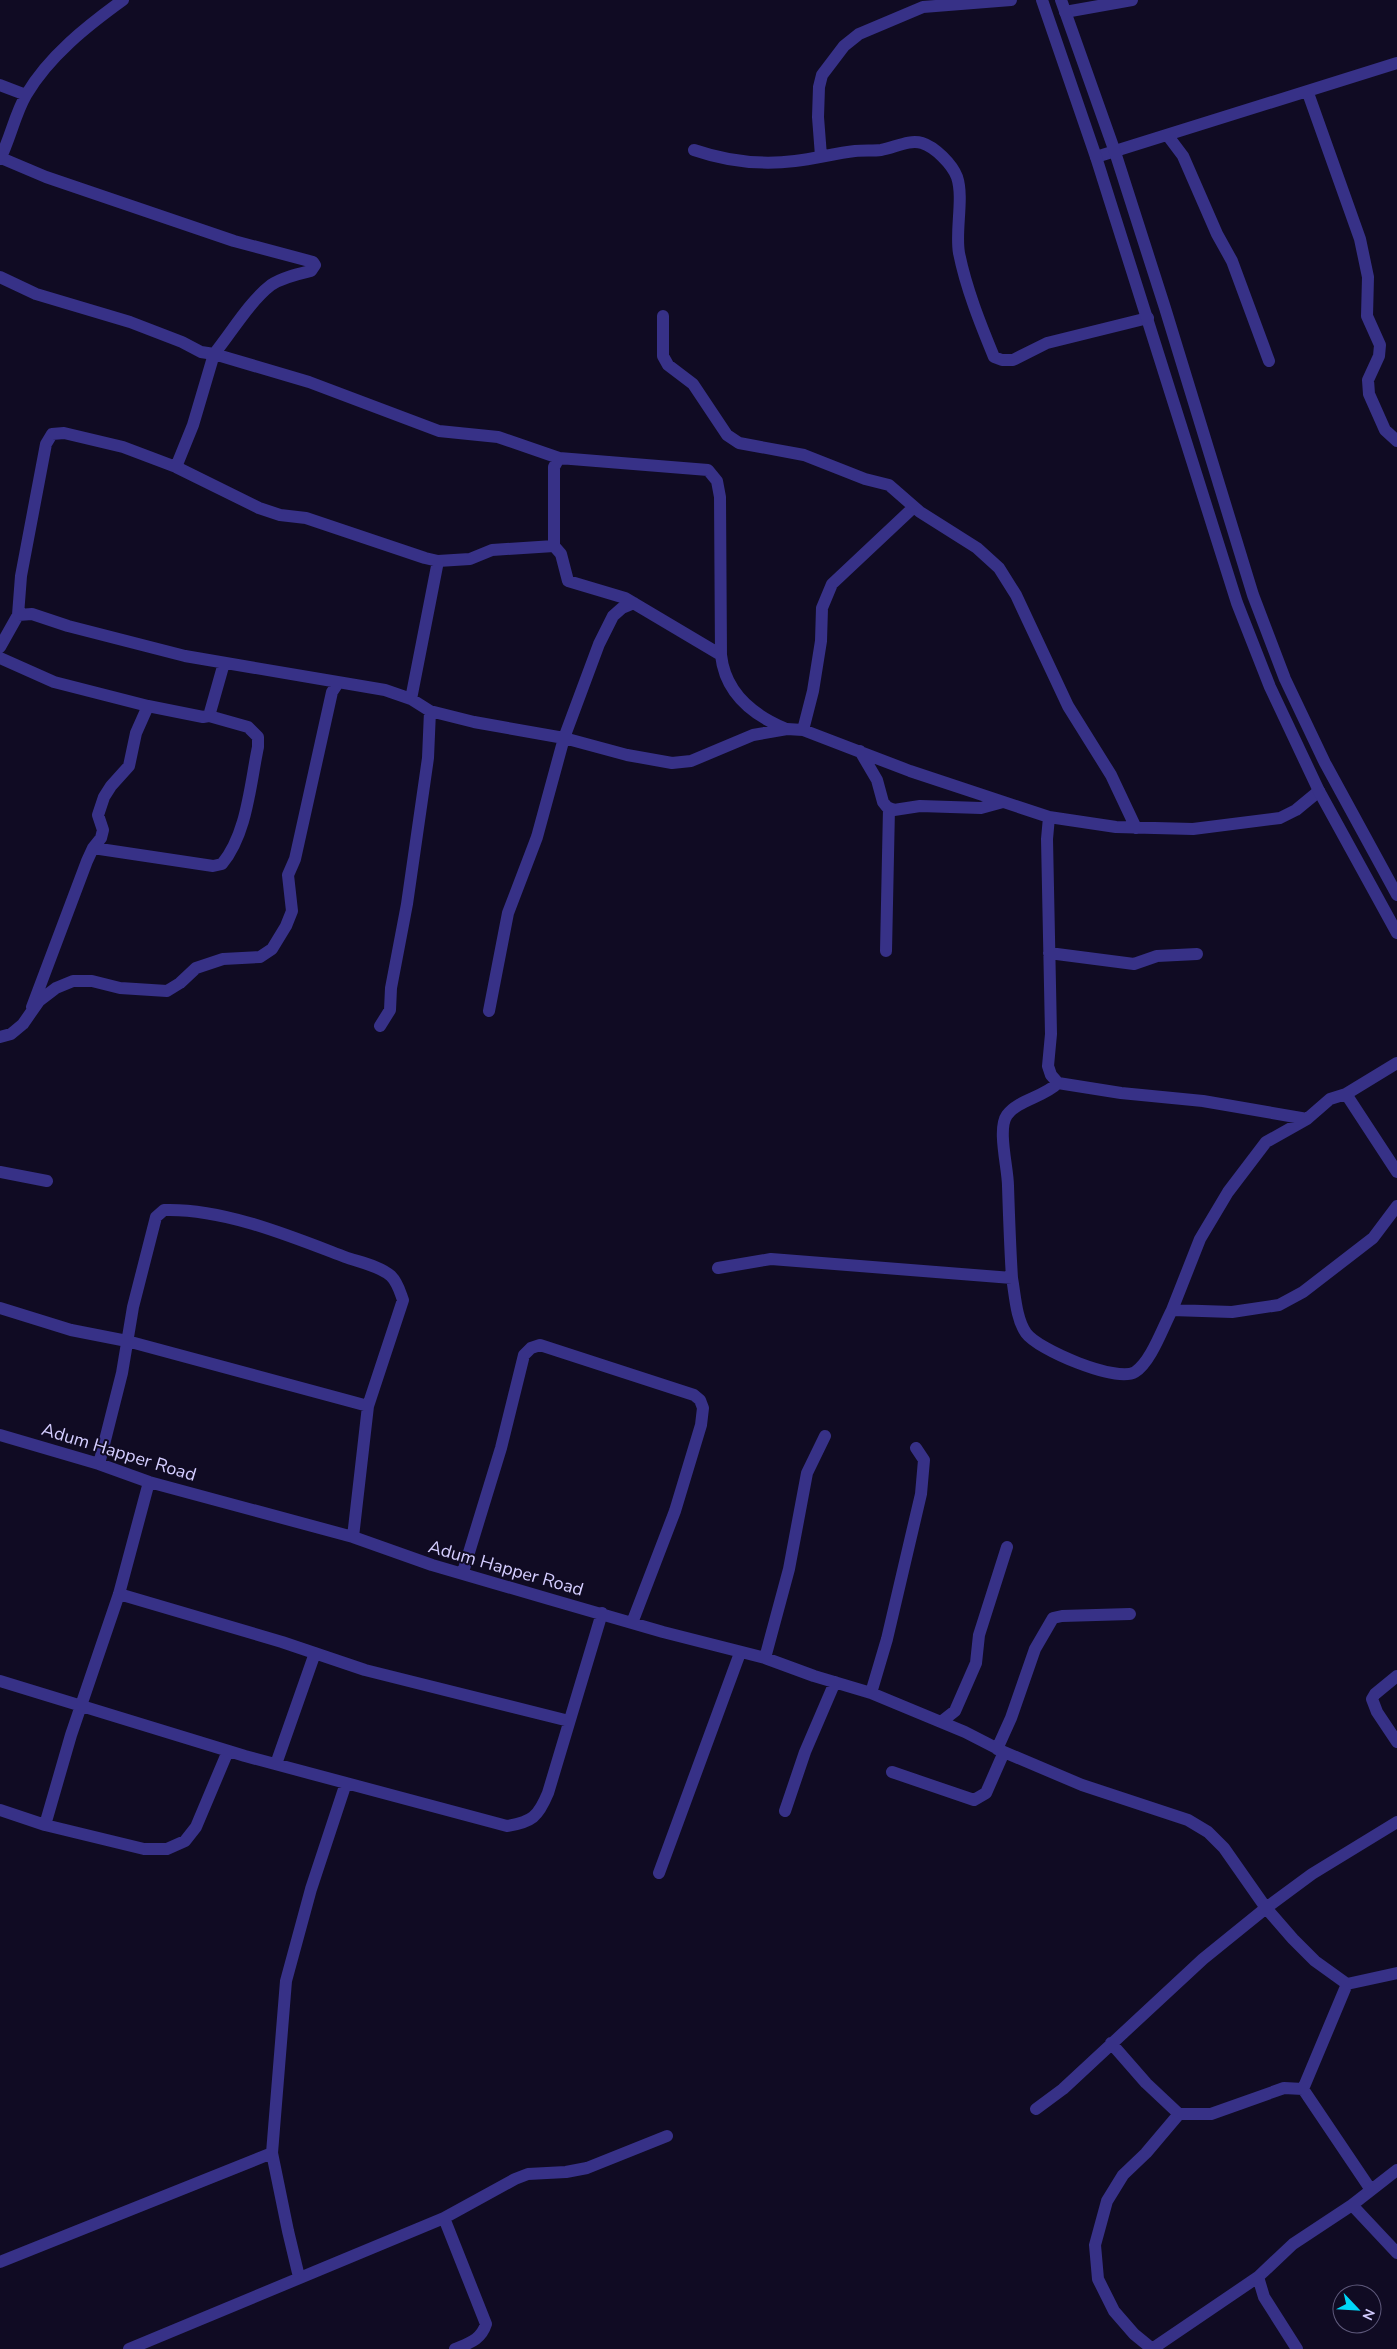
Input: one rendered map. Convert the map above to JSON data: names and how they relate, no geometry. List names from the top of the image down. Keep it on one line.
{"streets":{"street":["Adum Happer Road"]},"north":"bottom right"}
